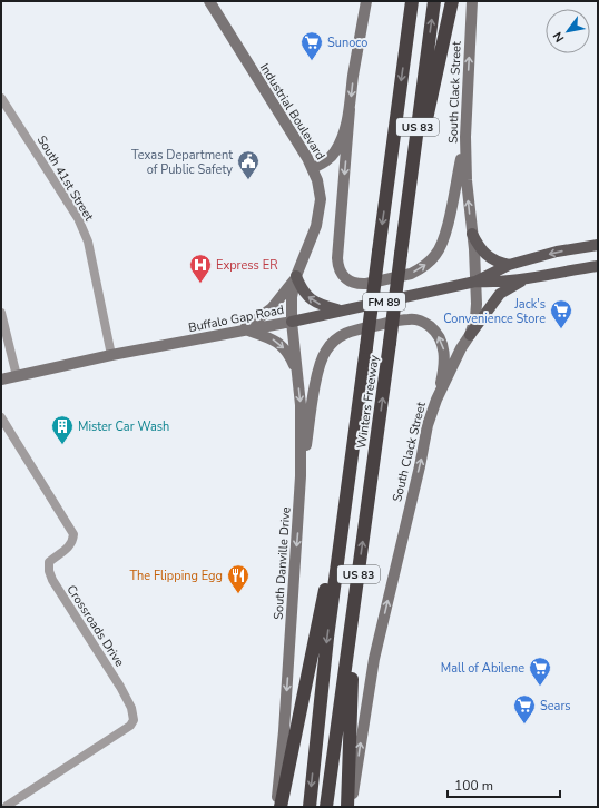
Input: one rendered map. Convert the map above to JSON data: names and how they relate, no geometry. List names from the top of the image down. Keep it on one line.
{"streets":{"highway":["US 83","Winters Freeway"],"main road":["South Clack Street","Industrial Boulevard","FM 89","Buffalo Gap Road","South Danville Drive"],"street":["South 41st Street","Crossroads Drive"]},"crossings":[["South Clack Street","Buffalo Gap Road"],["Industrial Boulevard","Buffalo Gap Road"],["Industrial Boulevard","South Danville Drive"],["South 41st Street","Buffalo Gap Road"],["Buffalo Gap Road","South Danville Drive"]],"one_way":["South Clack Street","South Danville Drive"],"places":{"supermarket":["Sunoco","Jack's Convenience Store","Mall of Abilene","Sears"],"public building":["Texas Department of Public Safety"],"hospital":["Express ER"],"building":["Mister Car Wash"],"restaurant":["The Flipping Egg"]},"scale_bar":"100 m","north":"bottom left"}
